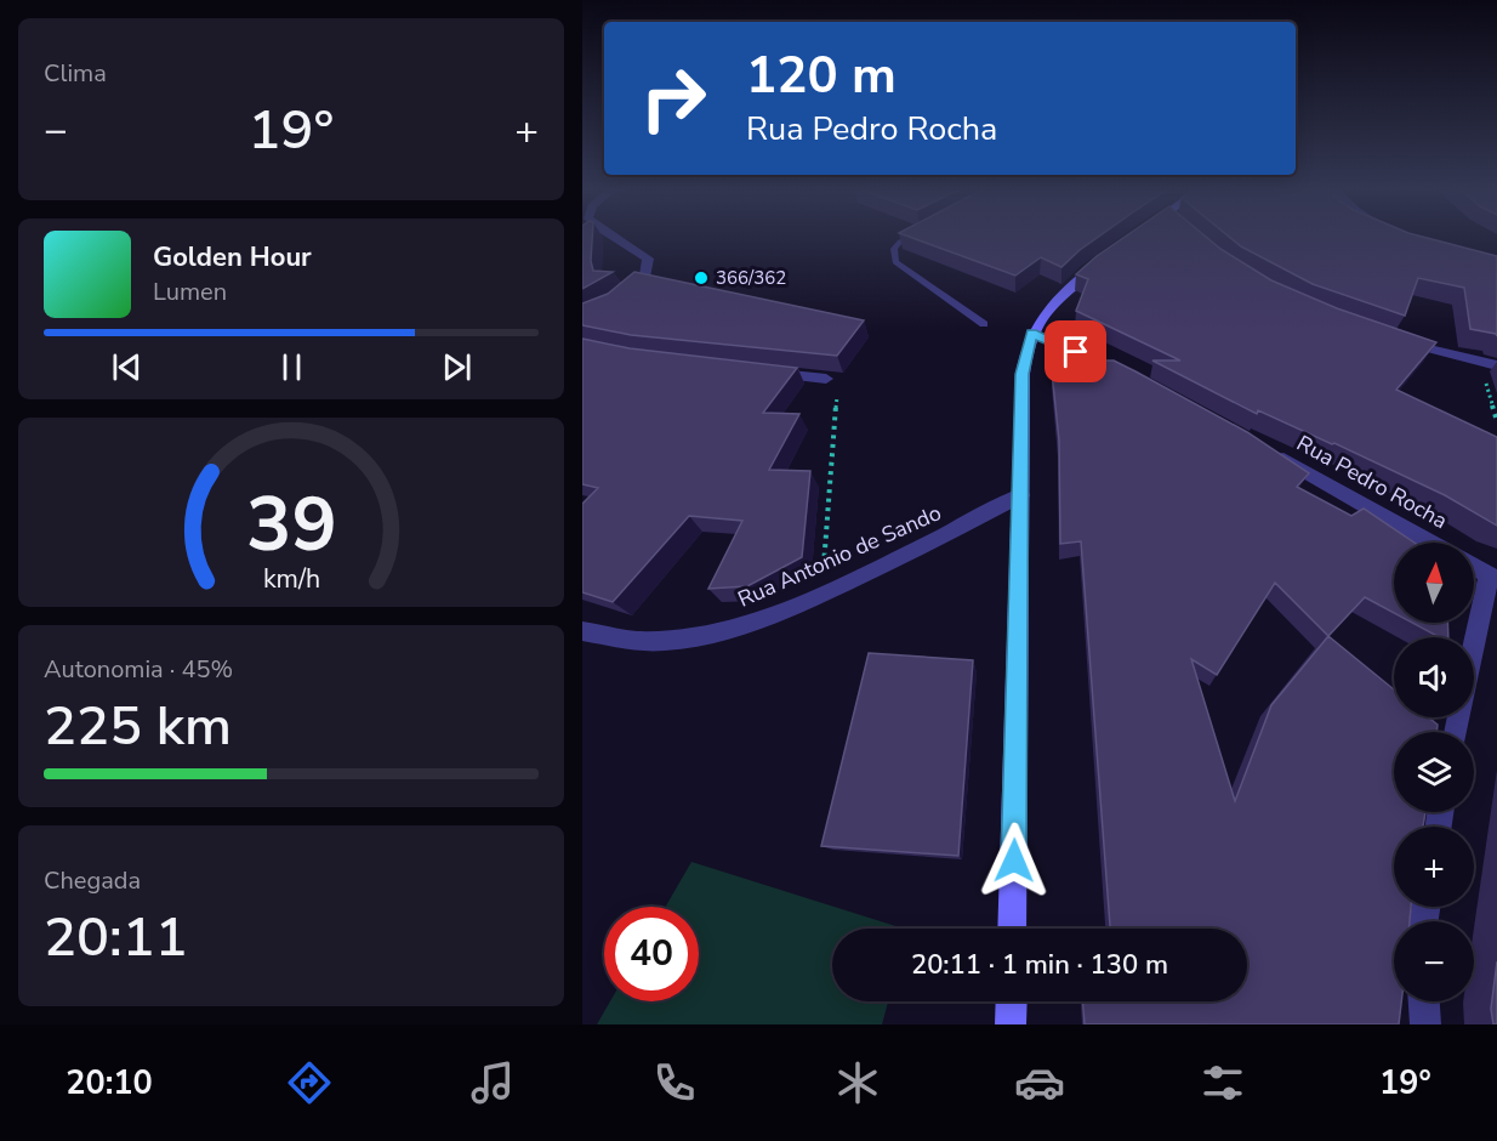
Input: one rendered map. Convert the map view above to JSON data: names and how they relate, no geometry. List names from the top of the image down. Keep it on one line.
{"streets":{"street":["Rua Pedro Rocha","Rua Antonio de Sando"]},"places":["366/362"],"north":"top","page":{"tile":["Clima",["Autonomia · 45%","225 km"],["Chegada","20:11"]],"turn":["120 m","Rua Pedro Rocha"],"heat":["−","19°","+"],"song":["Golden Hour","Lumen"],"map_buttons":["+","−"],"limit":"40","trip":"20:11 · 1 min · 130 m","tabs":["20:10","19°"],"gauge":["39","km/h"]}}
